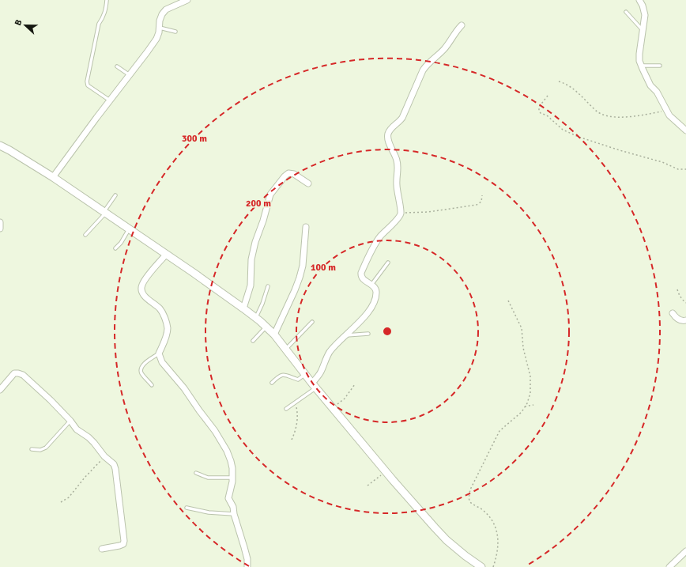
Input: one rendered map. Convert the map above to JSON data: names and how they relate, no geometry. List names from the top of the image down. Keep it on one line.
{"north":"left","rings":["300 m","200 m","100 m"]}
